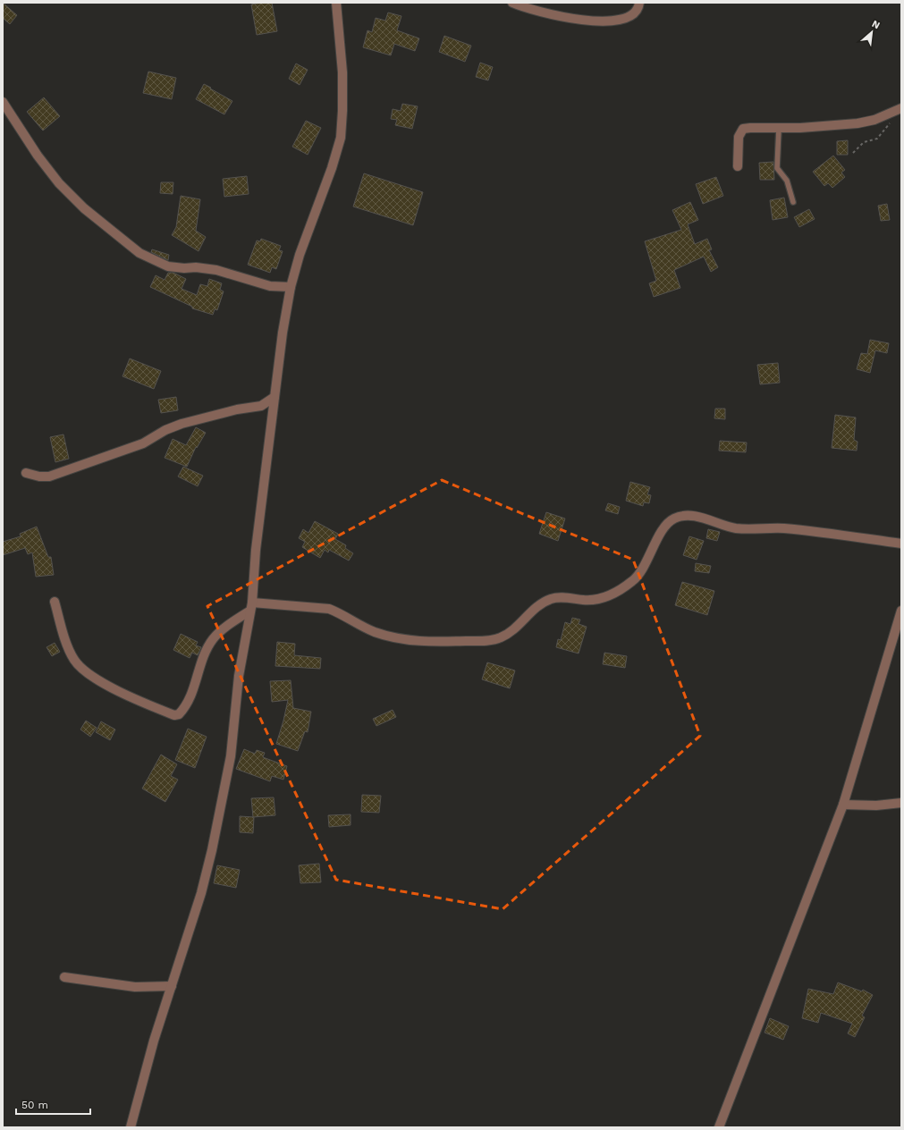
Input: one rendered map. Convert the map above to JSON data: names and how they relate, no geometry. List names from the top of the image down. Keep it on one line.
{"scale_bar":"50 m","north":"top right"}
